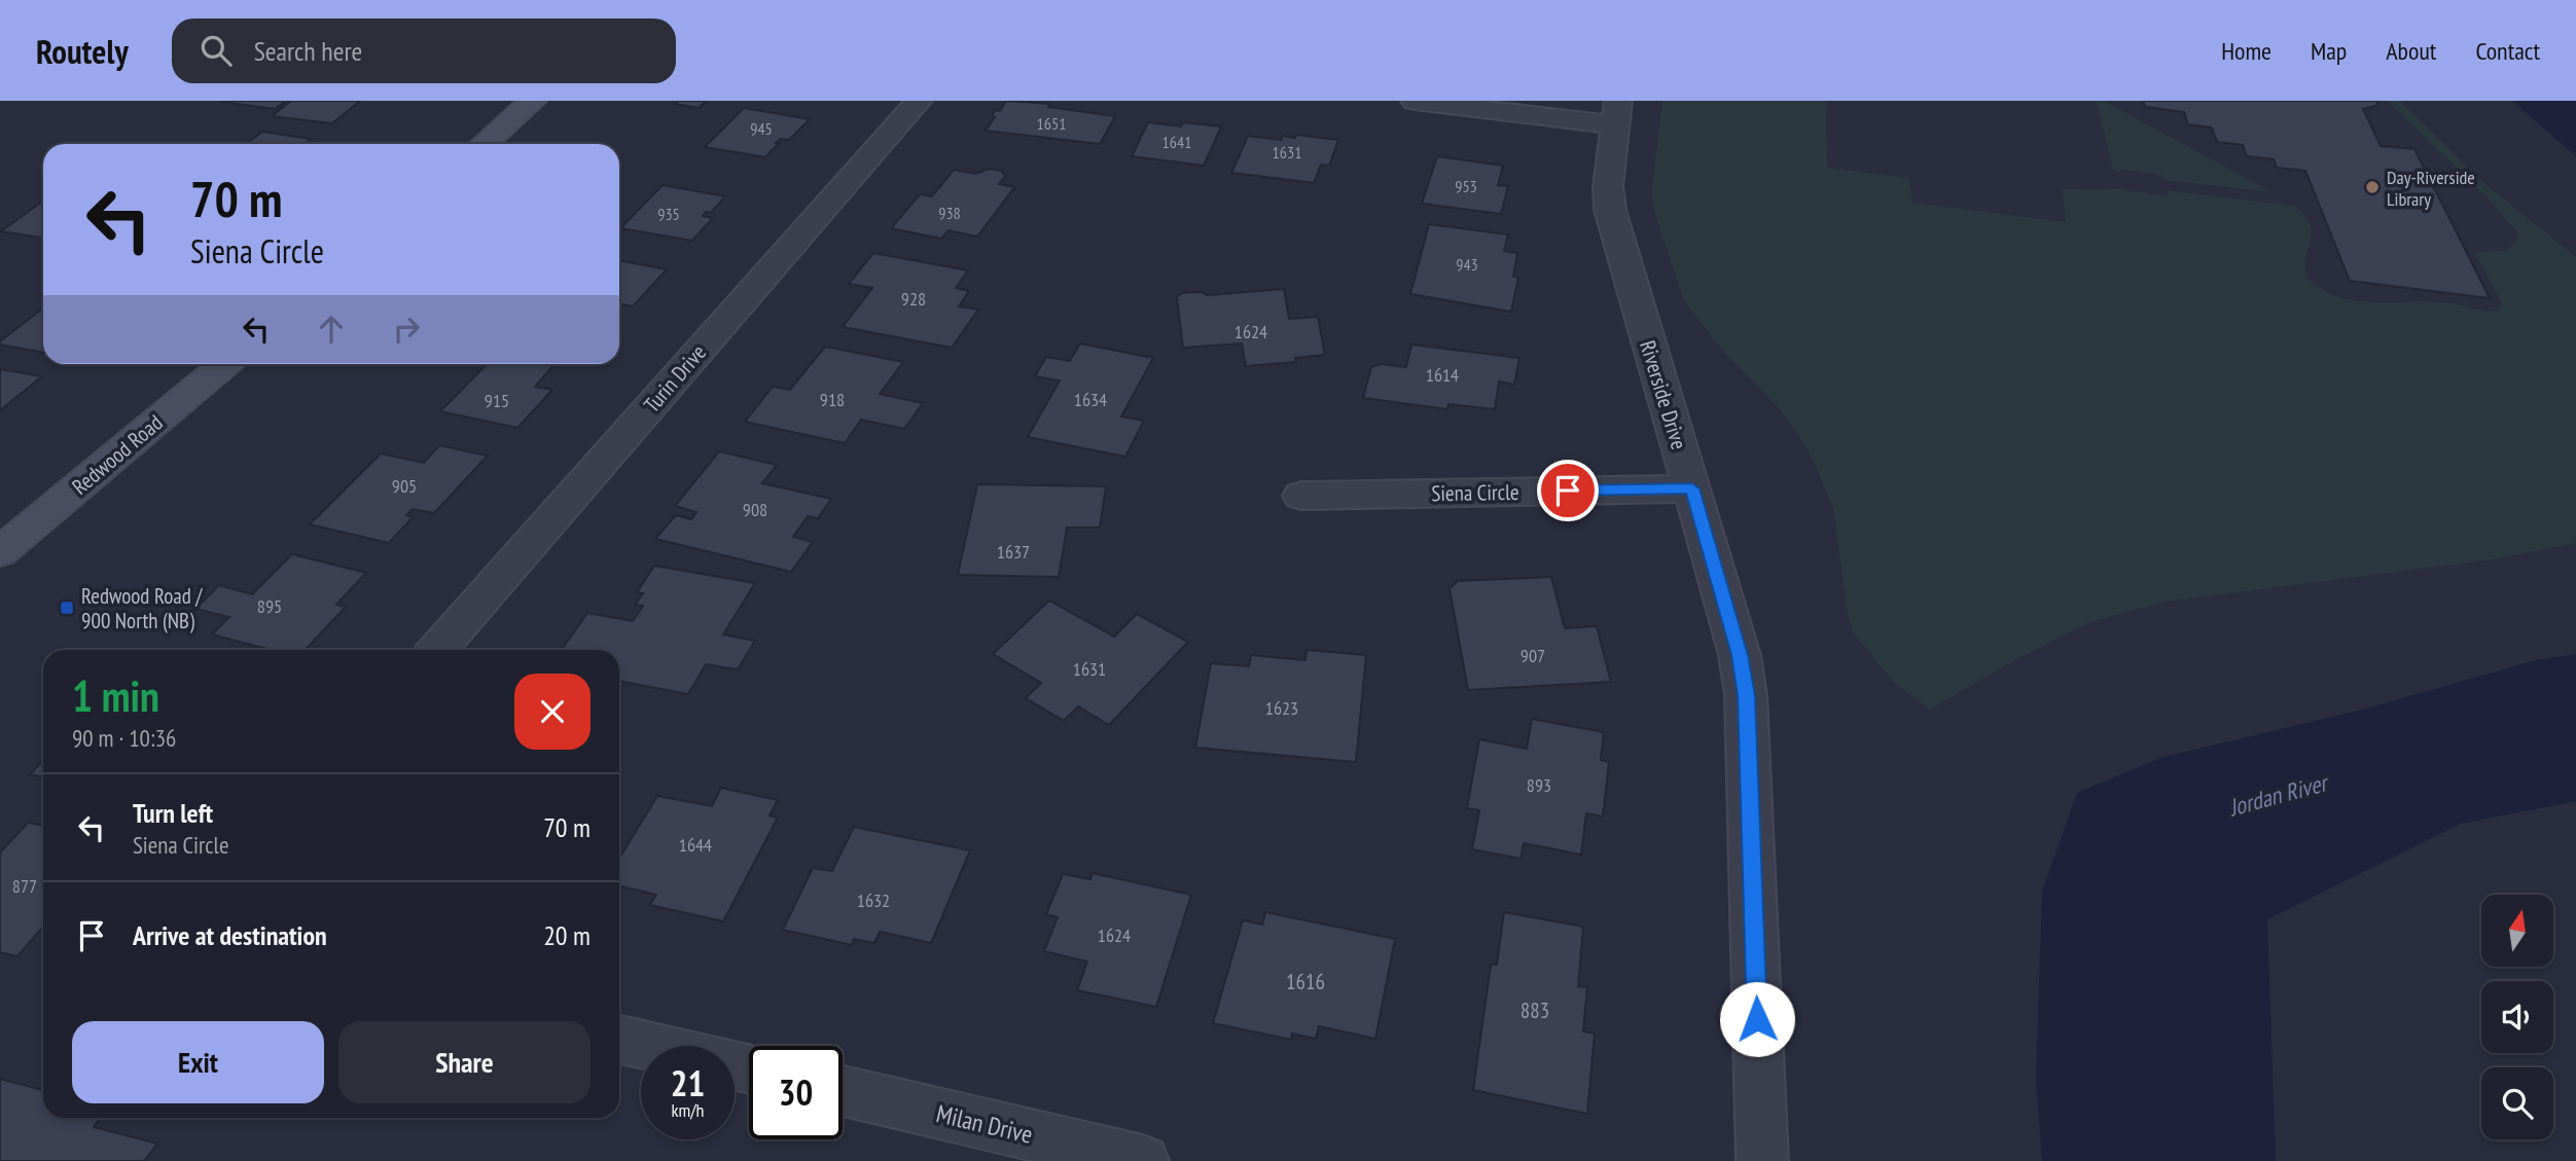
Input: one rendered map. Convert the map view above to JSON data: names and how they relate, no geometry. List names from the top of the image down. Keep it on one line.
{"streets":{"main road":["Redwood Road"],"street":["Turin Drive","Riverside Drive","Siena Circle","Milan Drive"]},"crossings":[["Riverside Drive","Siena Circle"]],"water":["Jordan River"],"places":{"other":["Day-Riverside Library"],"transit":["Redwood Road / 900 North (NB)"]},"house_numbers":["1651","945","1641","1631","953","938","935","943","928","1624","1614","918","1634","915","905","908","1637","895","907","1631","1623","893","1644","877","1632","1624","1616","883"],"north":"top","page":{"header":"Routely","search":"Search here","nav":["Home","Map","About","Contact"],"turn":["70 m","Siena Circle"],"heading":["1 min","90 m · 10:36"],"list":[{"name":"Turn left","note":"Siena Circle","value":"70 m"},{"name":"Arrive at destination","value":"20 m"}],"buttons":["Exit","Share"],"speed":"21 km/h","limit":"30"}}
